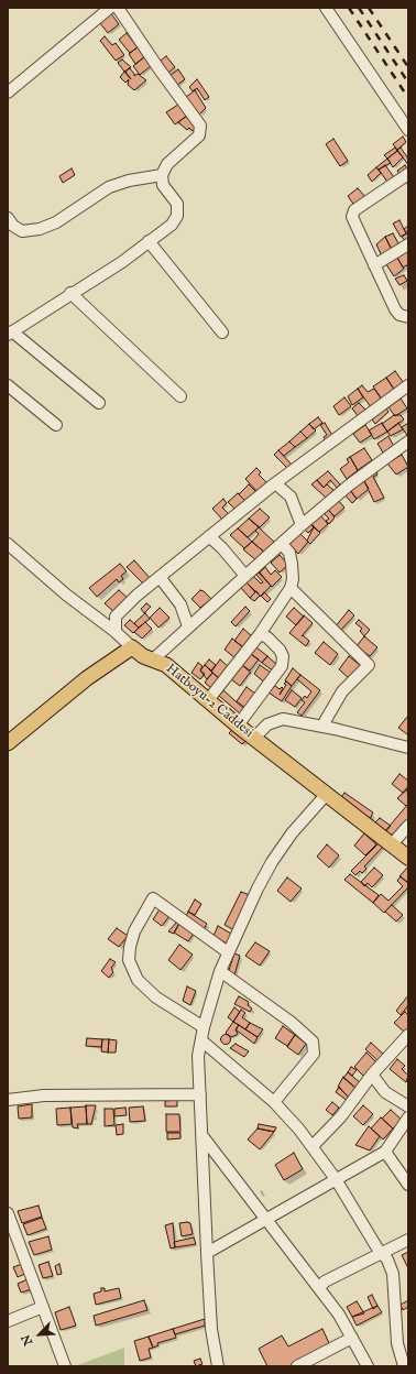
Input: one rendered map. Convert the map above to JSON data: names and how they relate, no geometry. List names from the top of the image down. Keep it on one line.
{"streets":{"main road":["Hatboyu-2 Caddesi"]},"north":"bottom left"}
